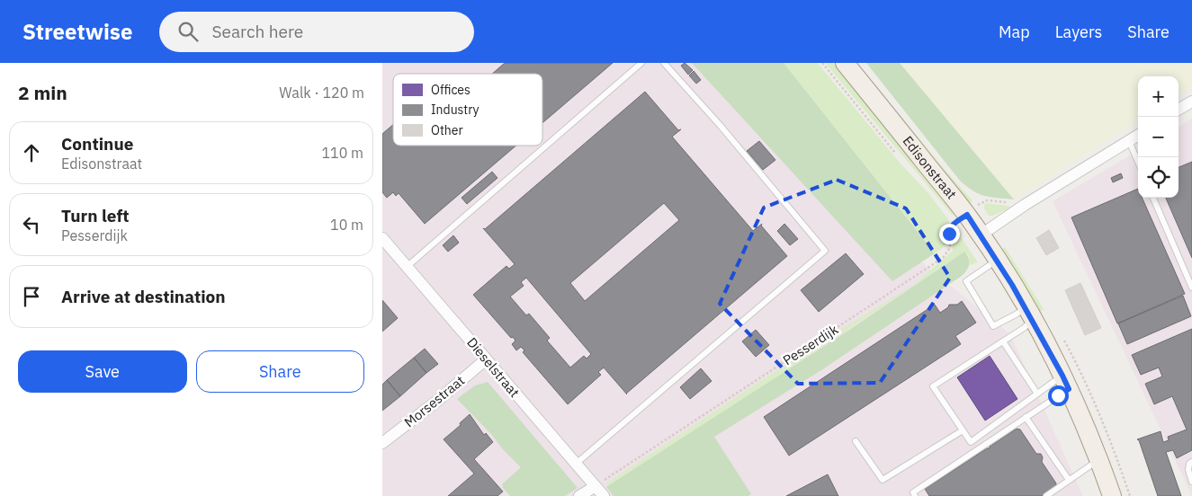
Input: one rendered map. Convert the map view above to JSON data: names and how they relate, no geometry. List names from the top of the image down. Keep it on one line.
{"streets":{"main road":["Edisonstraat"],"street":["Dieselstraat","Morsestraat"],"path":["Pesserdijk"]},"crossings":[["Edisonstraat","Pesserdijk"],["Pesserdijk","Dieselstraat"],["Dieselstraat","Morsestraat"]],"legend":["Offices","Industry","Other"],"page":{"header":"Streetwise","search":"Search here","nav":["Map","Layers","Share"],"heading":["2 min","Walk · 120 m"],"map_buttons":["+","−"],"list":[["Continue","Edisonstraat","110 m"],["Turn left","Pesserdijk","10 m"],"Arrive at destination"],"buttons":["Save","Share"]}}
